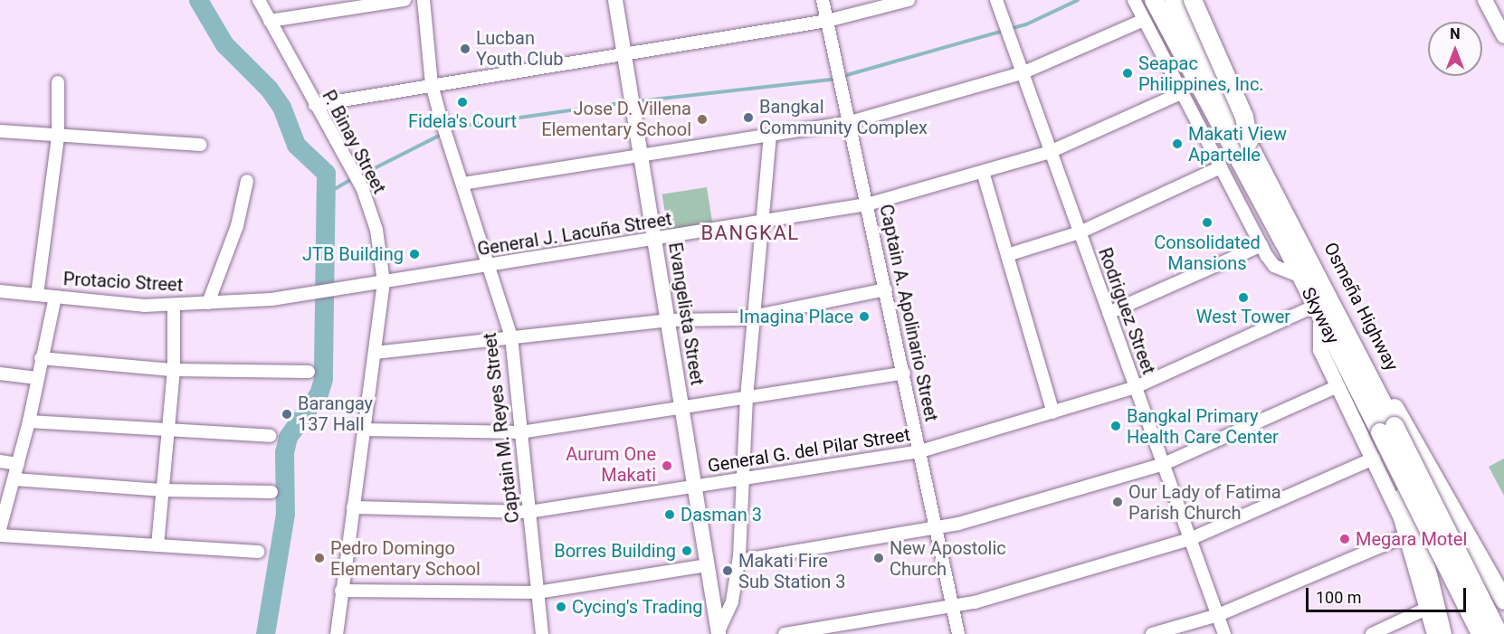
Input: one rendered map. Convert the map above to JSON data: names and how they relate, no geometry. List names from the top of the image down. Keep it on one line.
{"streets":{"highway":["Skyway"],"main road":["Osmeña Highway","Evangelista Street"],"street":["P. Binay Street","General J. Lacuña Street","Protacio Street","Rodriguez Street","Captain A. Apolinario Street","Captain M. Reyes Street","General G. del Pilar Street"]},"crossings":[["P. Binay Street","General J. Lacuña Street"],["P. Binay Street","General G. del Pilar Street"],["General J. Lacuña Street","Protacio Street"],["General J. Lacuña Street","Rodriguez Street"],["General J. Lacuña Street","Captain A. Apolinario Street"],["General J. Lacuña Street","Evangelista Street"],["General J. Lacuña Street","Captain M. Reyes Street"],["Rodriguez Street","General G. del Pilar Street"],["Captain A. Apolinario Street","General G. del Pilar Street"],["Evangelista Street","General G. del Pilar Street"],["Captain M. Reyes Street","General G. del Pilar Street"]],"districts":["BANGKAL"],"places":["Lucban Youth Club","Seapac Philippines, Inc.","Fidela's Court","Bangkal Community Complex","Jose D. Villena Elementary School","Makati View Apartelle","Consolidated Mansions","JTB Building","West Tower","Imagina Place","Barangay 137 Hall","Bangkal Primary Health Care Center","Aurum One Makati","Our Lady of Fatima Parish Church","Dasman 3","Megara Motel","Borres Building","Pedro Domingo Elementary School","New Apostolic Church","Makati Fire Sub Station 3","Cycing's Trading"],"scale_bar":"100 m","north":"top"}
